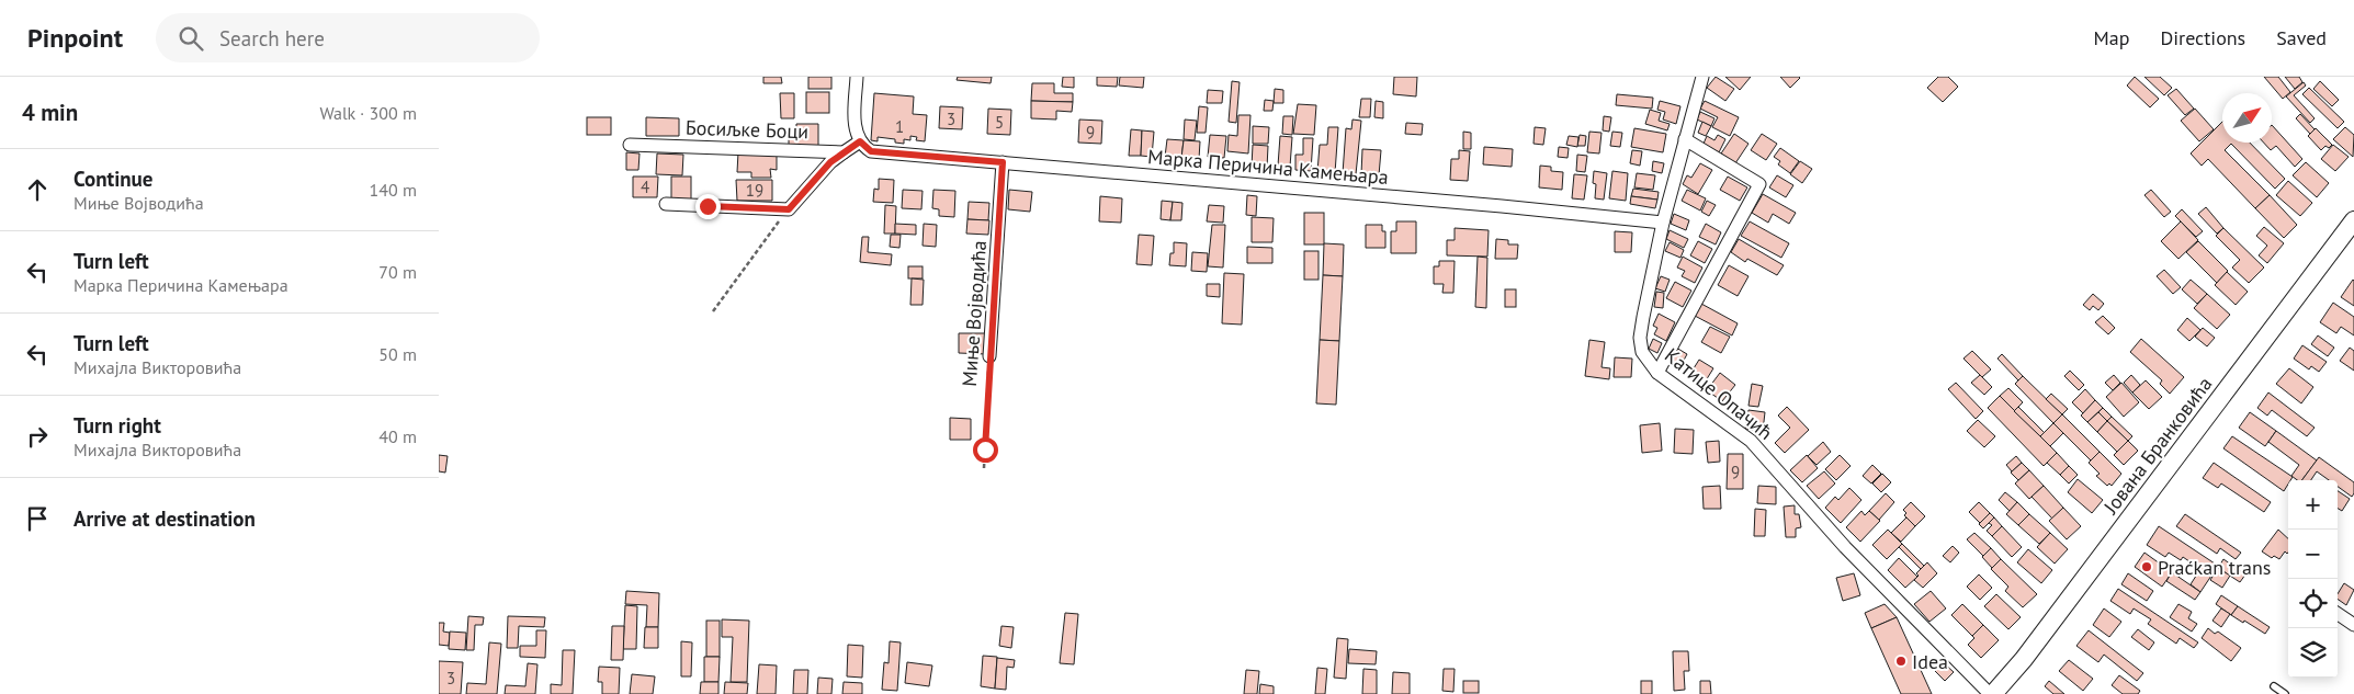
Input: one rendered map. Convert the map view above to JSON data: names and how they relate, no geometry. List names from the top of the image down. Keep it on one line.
{"streets":{"main road":["Јована Бранковића"],"street":["Босиљке Боци","Марка Перичина Камењара","Миње Војводића","Катице Опачић"]},"crossings":[["Марка Перичина Камењара","Миње Војводића"],["Марка Перичина Камењара","Катице Опачић"],["Катице Опачић","Јована Бранковића"]],"places":["Praćkan trans","Idea"],"house_numbers":["3","5","1","9","4","19","9","3"],"north":"top right","page":{"header":"Pinpoint","search":"Search here","nav":["Map","Directions","Saved"],"heading":["4 min","Walk · 300 m"],"list":[["Continue","Миње Војводића","140 m"],["Turn left","Марка Перичина Камењара","70 m"],["Turn left","Михајла Викторовића","50 m"],["Turn right","Михајла Викторовића","40 m"],"Arrive at destination"],"map_buttons":["+","−"]}}
